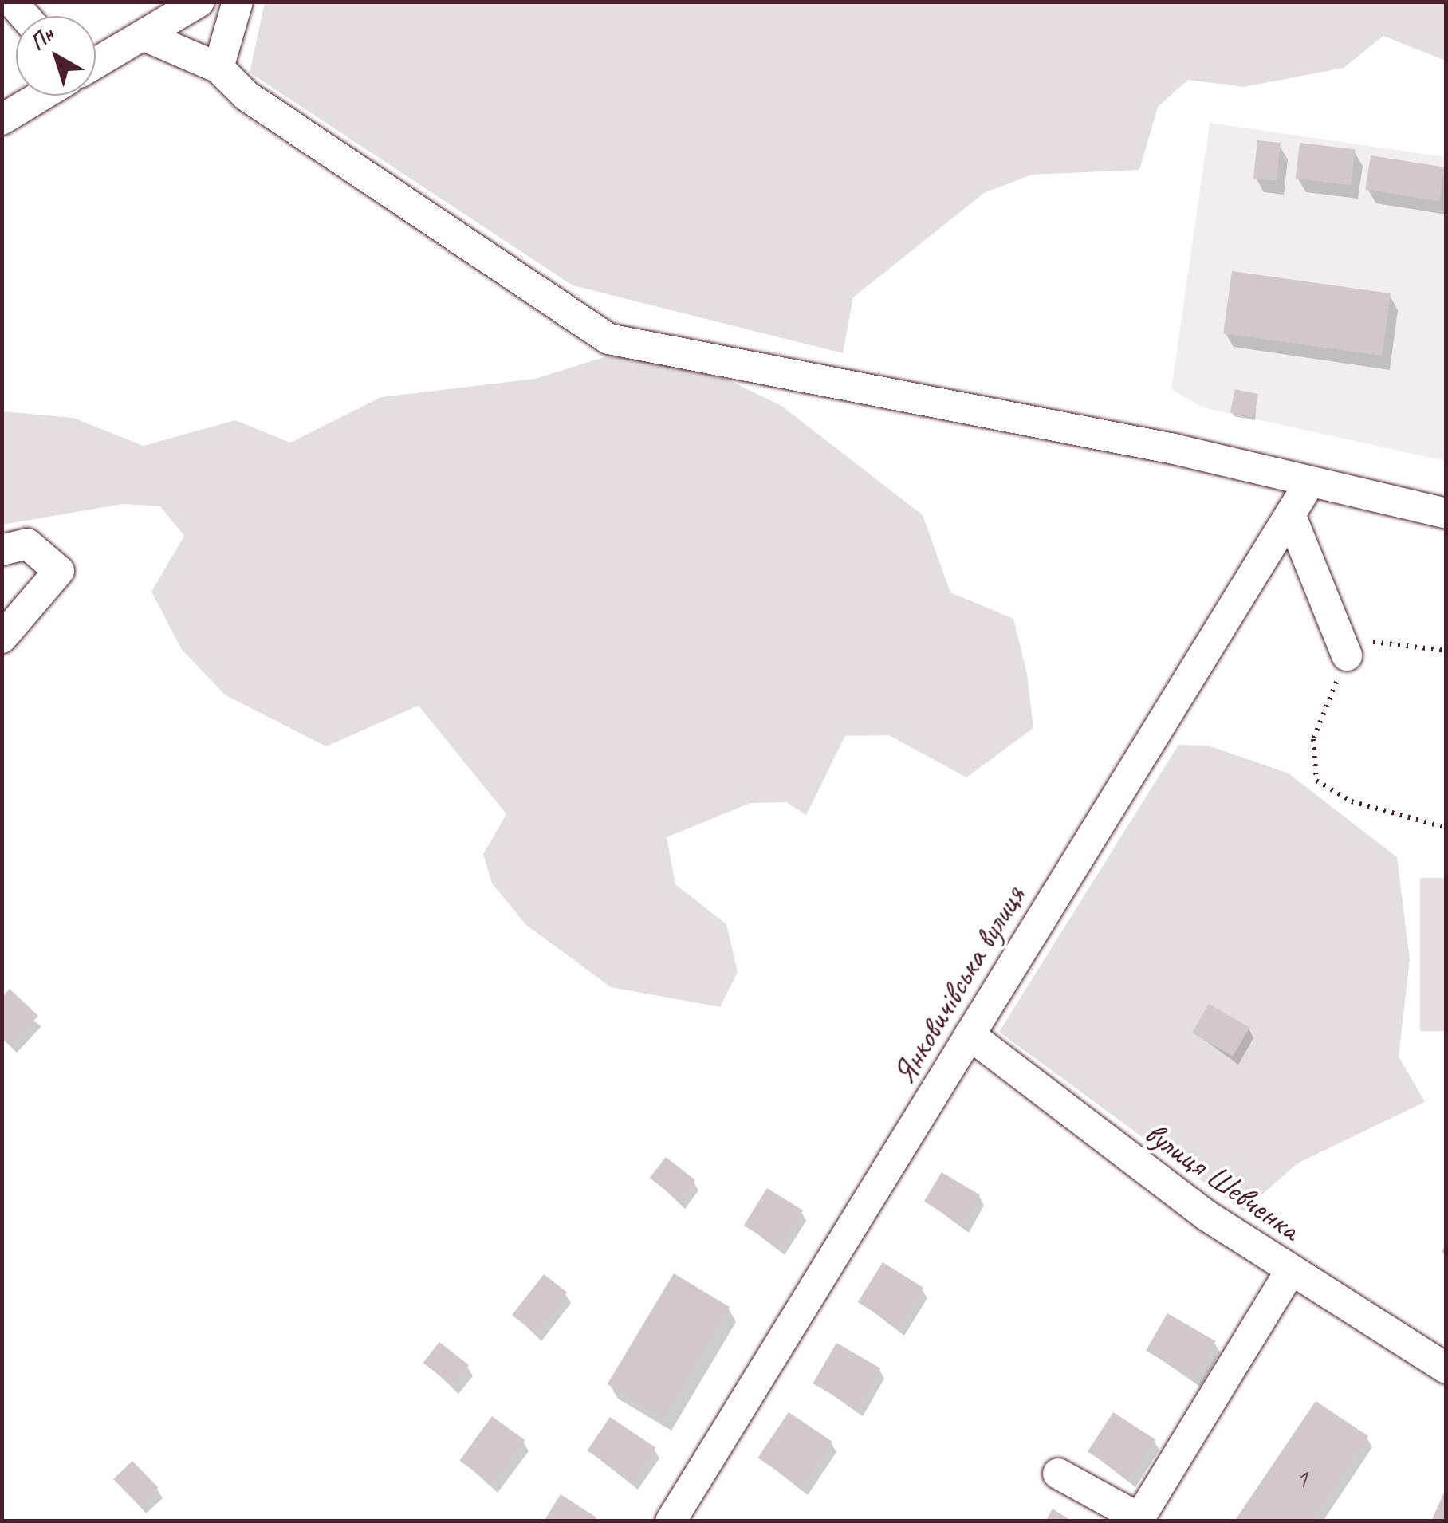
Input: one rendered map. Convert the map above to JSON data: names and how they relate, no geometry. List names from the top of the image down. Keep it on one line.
{"streets":{"street":["Янковичівська вулиця","вулиця Шевченка"]},"crossings":[["Янковичівська вулиця","вулиця Шевченка"]],"house_numbers":["1"],"north":"top left"}
